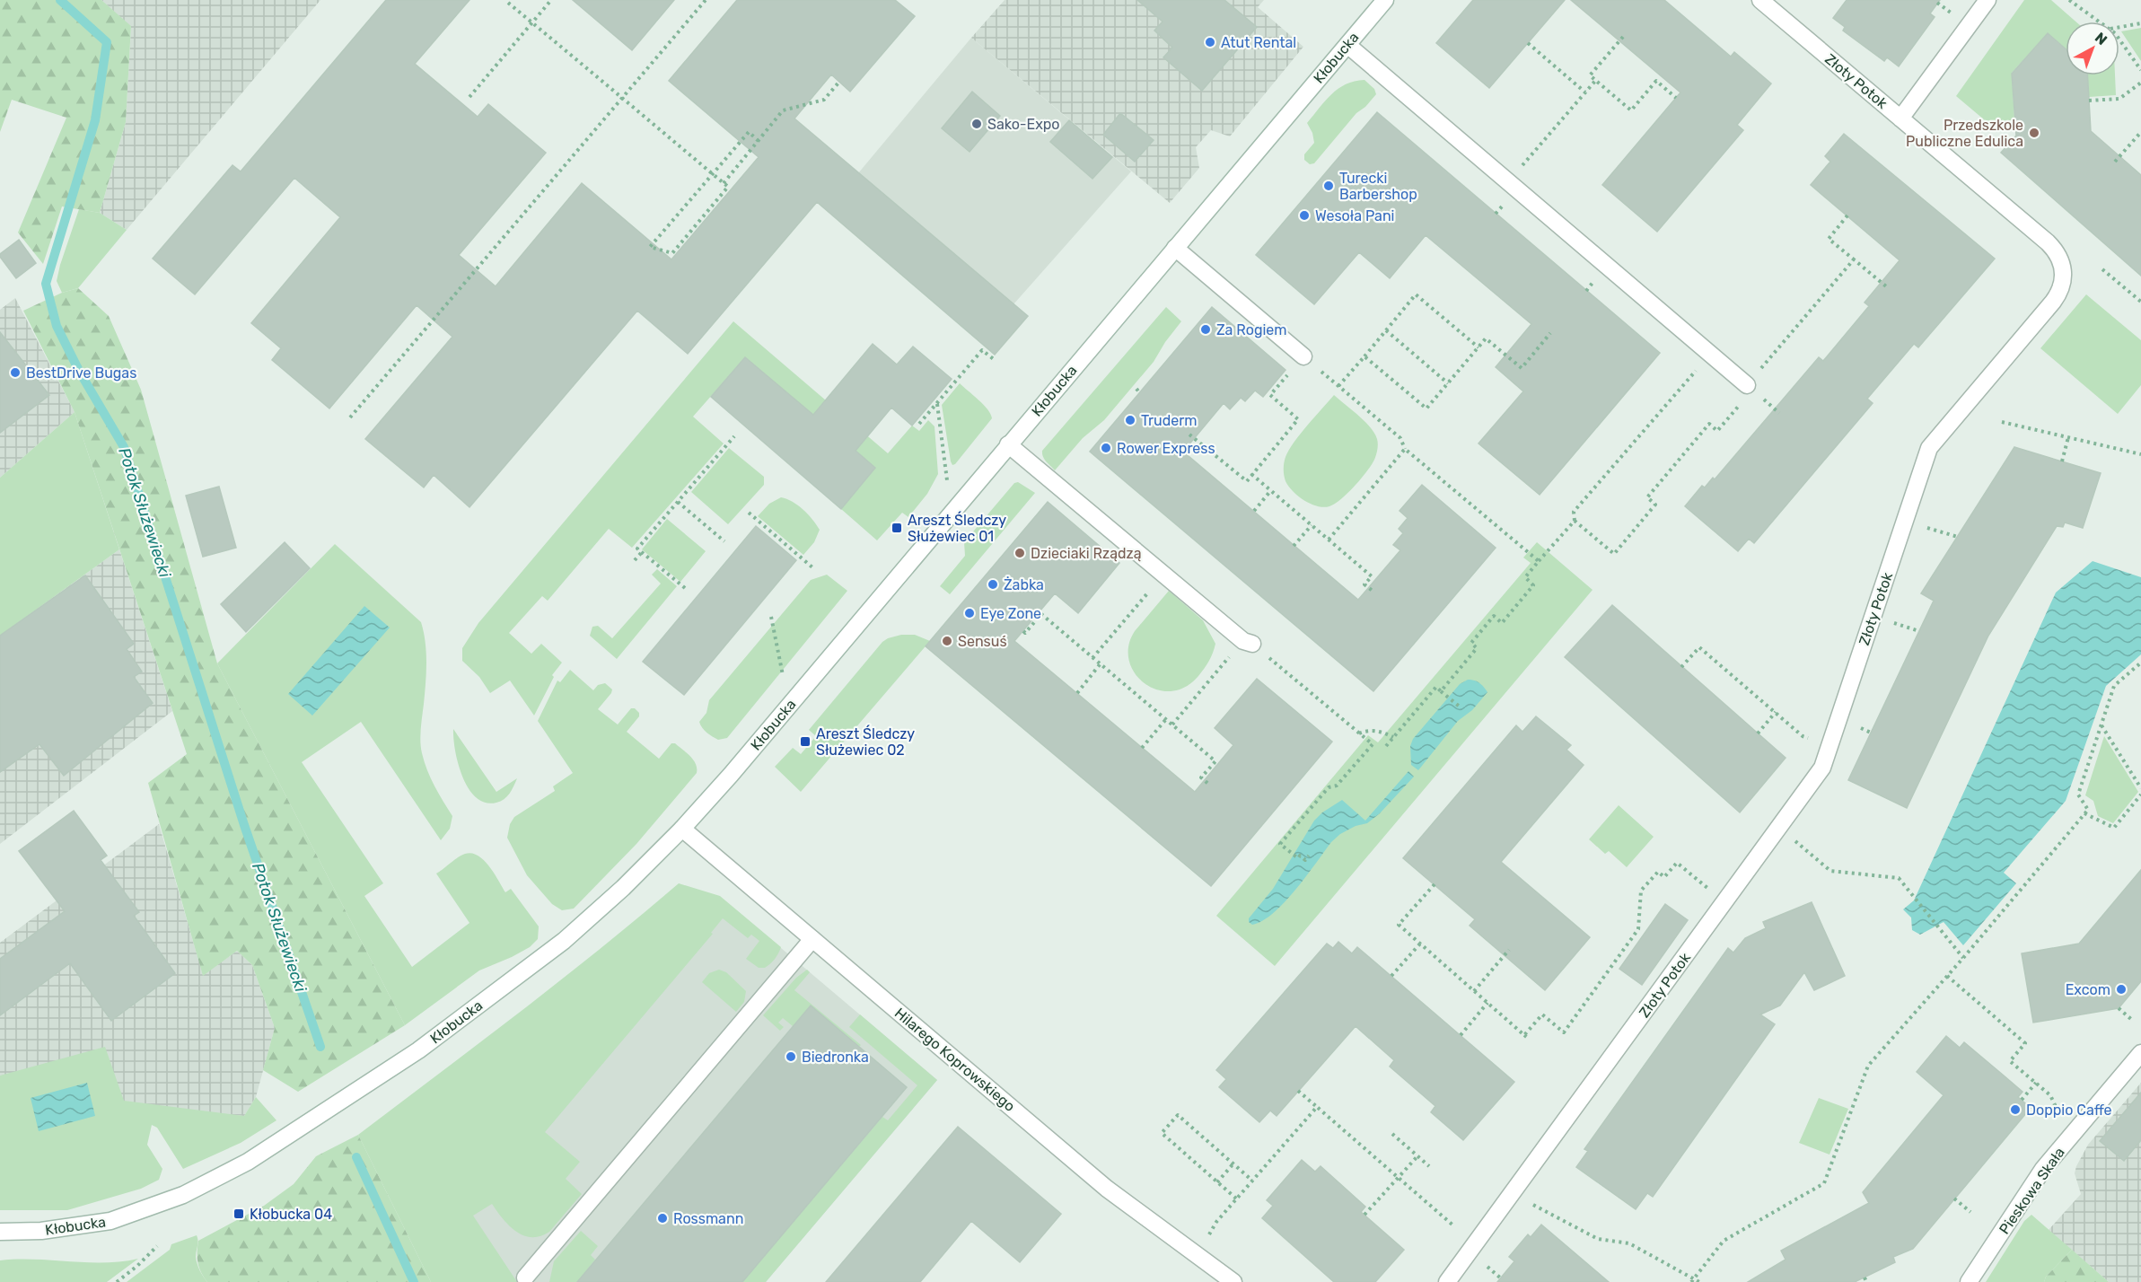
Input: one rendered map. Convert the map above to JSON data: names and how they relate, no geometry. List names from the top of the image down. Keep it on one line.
{"streets":{"street":["Kłobucka","Złoty Potok","Hilarego Koprowskiego","Pieskowa Skała"]},"crossings":[["Kłobucka","Hilarego Koprowskiego"]],"water":["Potok Służewiecki"],"places":{"other":["Atut Rental","Sako-Expo","Przedszkole Publiczne Edulica","Turecki Barbershop","Wesoła Pani","Za Rogiem","BestDrive Bugas","Truderm","Rower Express","Dzieciaki Rządzą","Żabka","Eye Zone","Sensuś","Excom","Biedronka","Doppio Caffe","Rossmann"],"transit":["Areszt Śledczy Służewiec 01","Areszt Śledczy Służewiec 02","Kłobucka 04"]},"north":"top right"}
